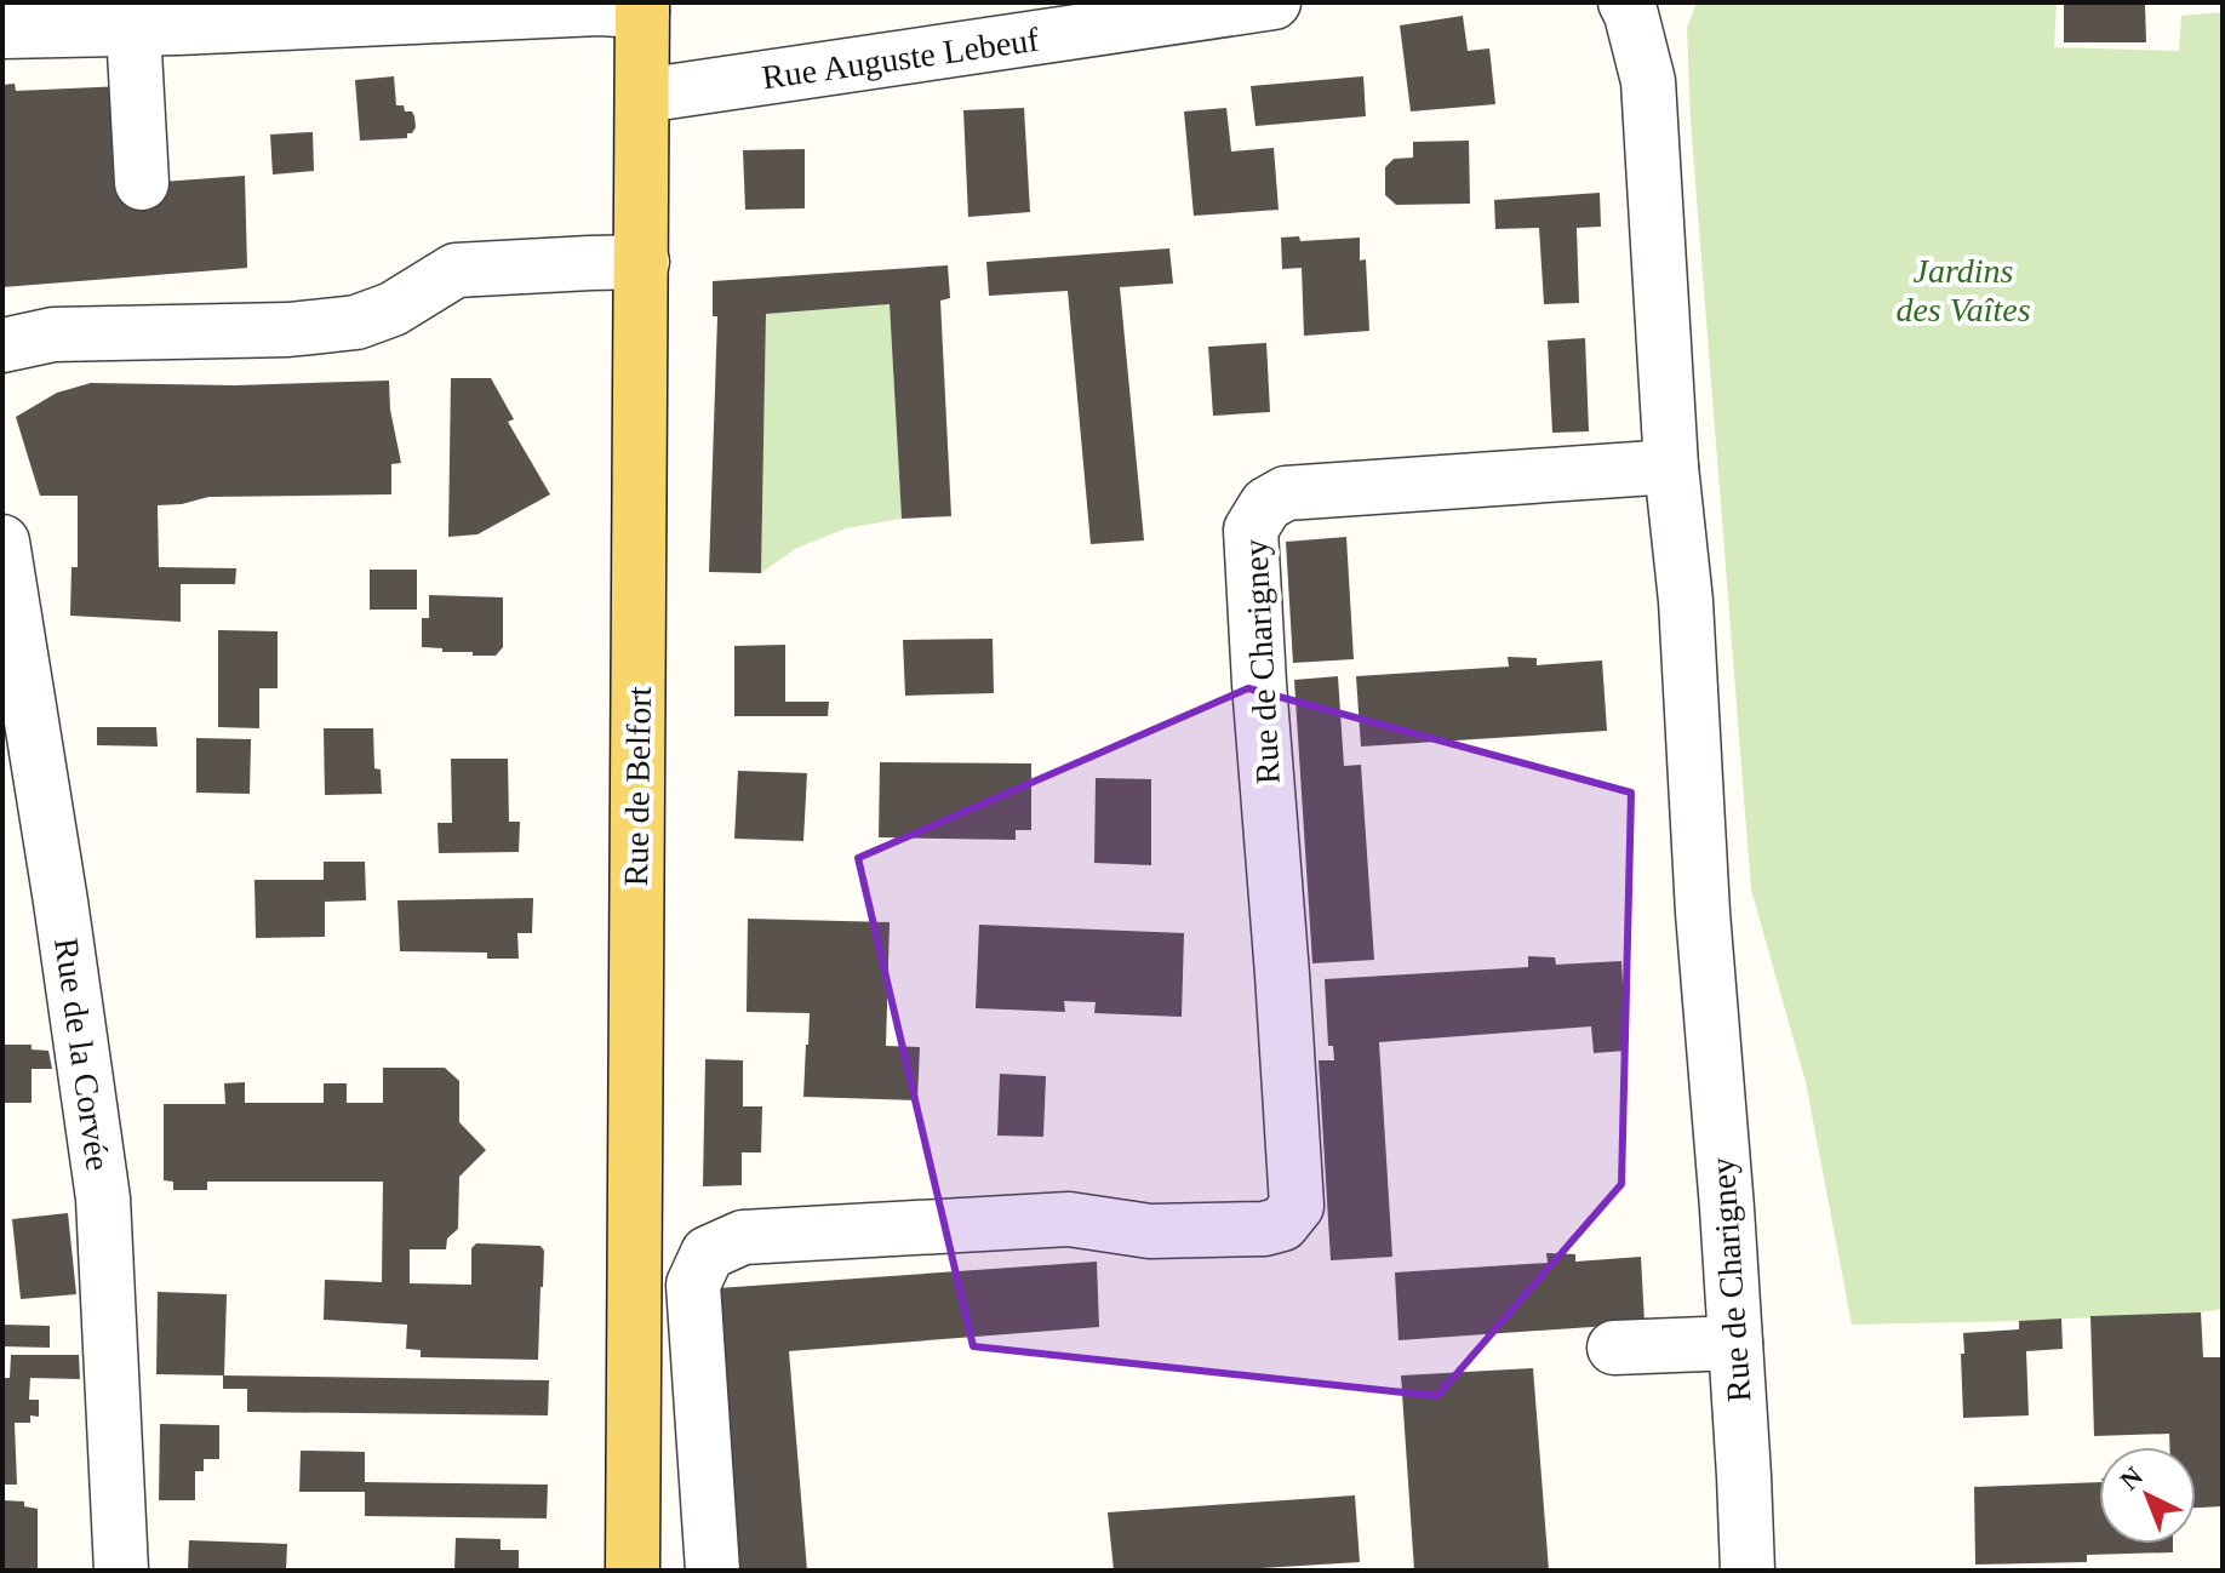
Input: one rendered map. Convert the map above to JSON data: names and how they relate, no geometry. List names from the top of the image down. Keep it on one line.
{"streets":{"main road":["Rue de Belfort"],"street":["Rue Auguste Lebeuf","Rue de Charigney","Rue de la Corvée"]},"crossings":[["Rue Auguste Lebeuf","Rue de Belfort"]],"parks":["Jardins des Vaîtes"],"north":"top left"}
